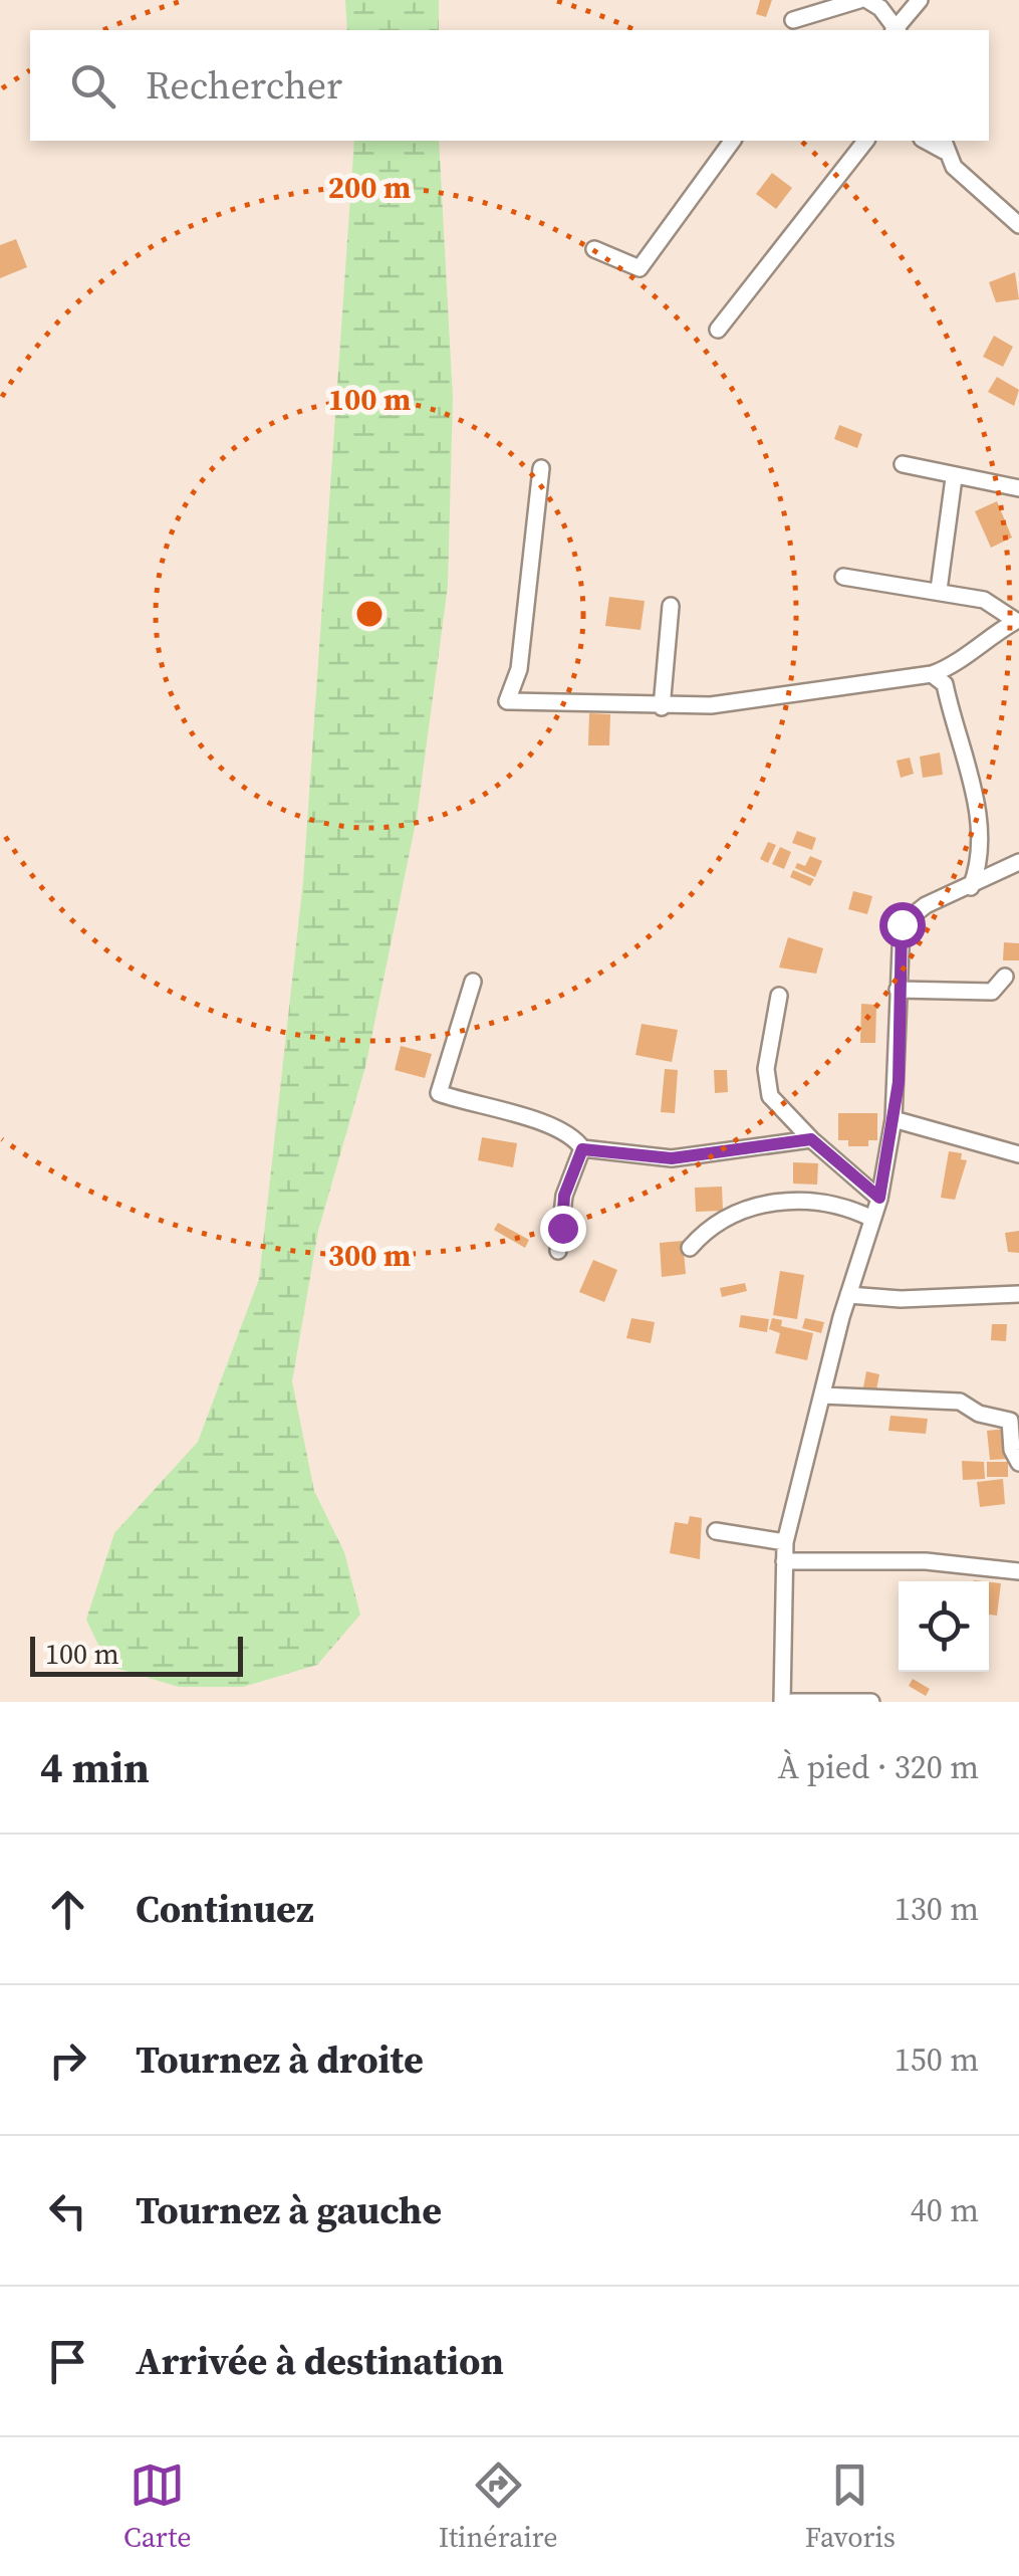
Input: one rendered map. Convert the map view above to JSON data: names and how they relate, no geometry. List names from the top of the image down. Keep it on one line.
{"scale_bar":"100 m","page":{"search":"Rechercher","scale":"100 m","heading":["4 min","À pied · 320 m"],"list":[["Continuez","130 m"],["Tournez à droite","150 m"],["Tournez à gauche","40 m"],"Arrivée à destination"],"nav":["Carte","Itinéraire","Favoris"]},"rings":["200 m","100 m","300 m"]}
